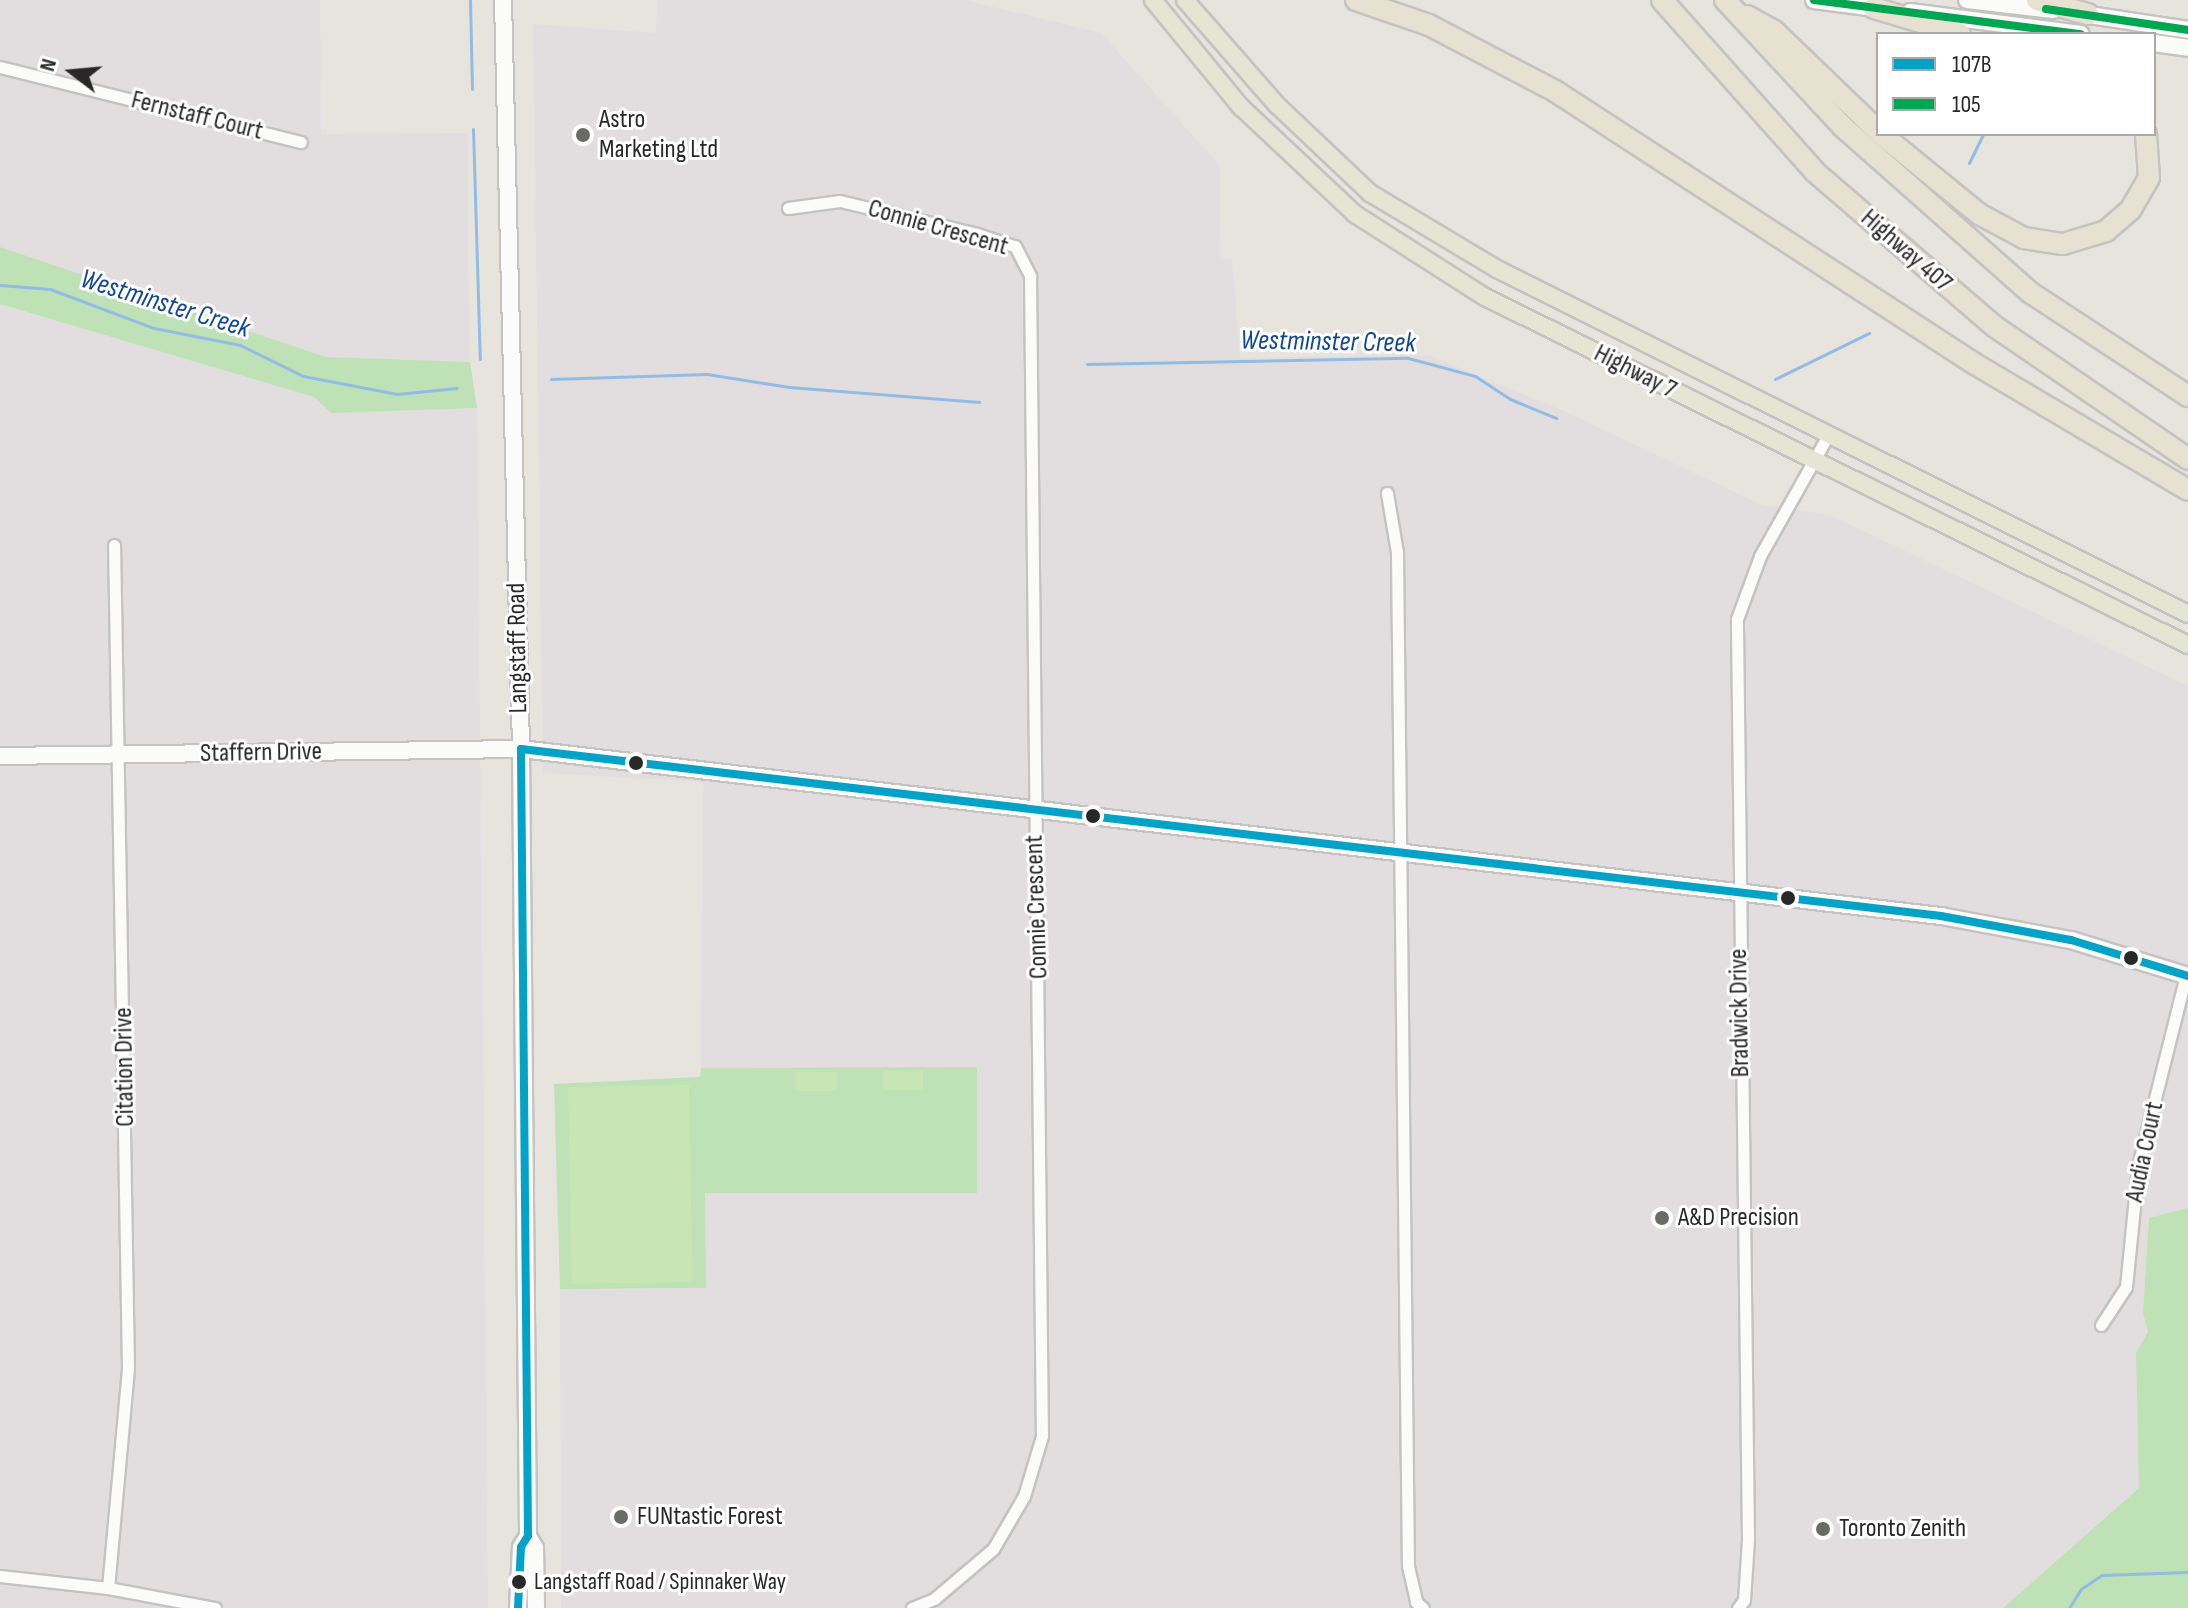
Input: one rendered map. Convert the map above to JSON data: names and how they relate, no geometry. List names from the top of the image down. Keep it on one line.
{"streets":{"highway":["Highway 407"],"main road":["Highway 7","Langstaff Road","Staffern Drive"],"street":["Fernstaff Court","Connie Crescent","Bradwick Drive","Citation Drive","Audia Court"]},"crossings":[["Connie Crescent","Staffern Drive"],["Highway 7","Bradwick Drive"],["Langstaff Road","Staffern Drive"],["Staffern Drive","Bradwick Drive"],["Staffern Drive","Citation Drive"],["Staffern Drive","Audia Court"]],"water":["Westminster Creek"],"places":["Astro Marketing Ltd","A&D Precision","FUNtastic Forest","Toronto Zenith","Langstaff Road / Spinnaker Way"],"lines":["transit line 105","transit line 107B"],"legend":["107B","105"],"north":"left"}
